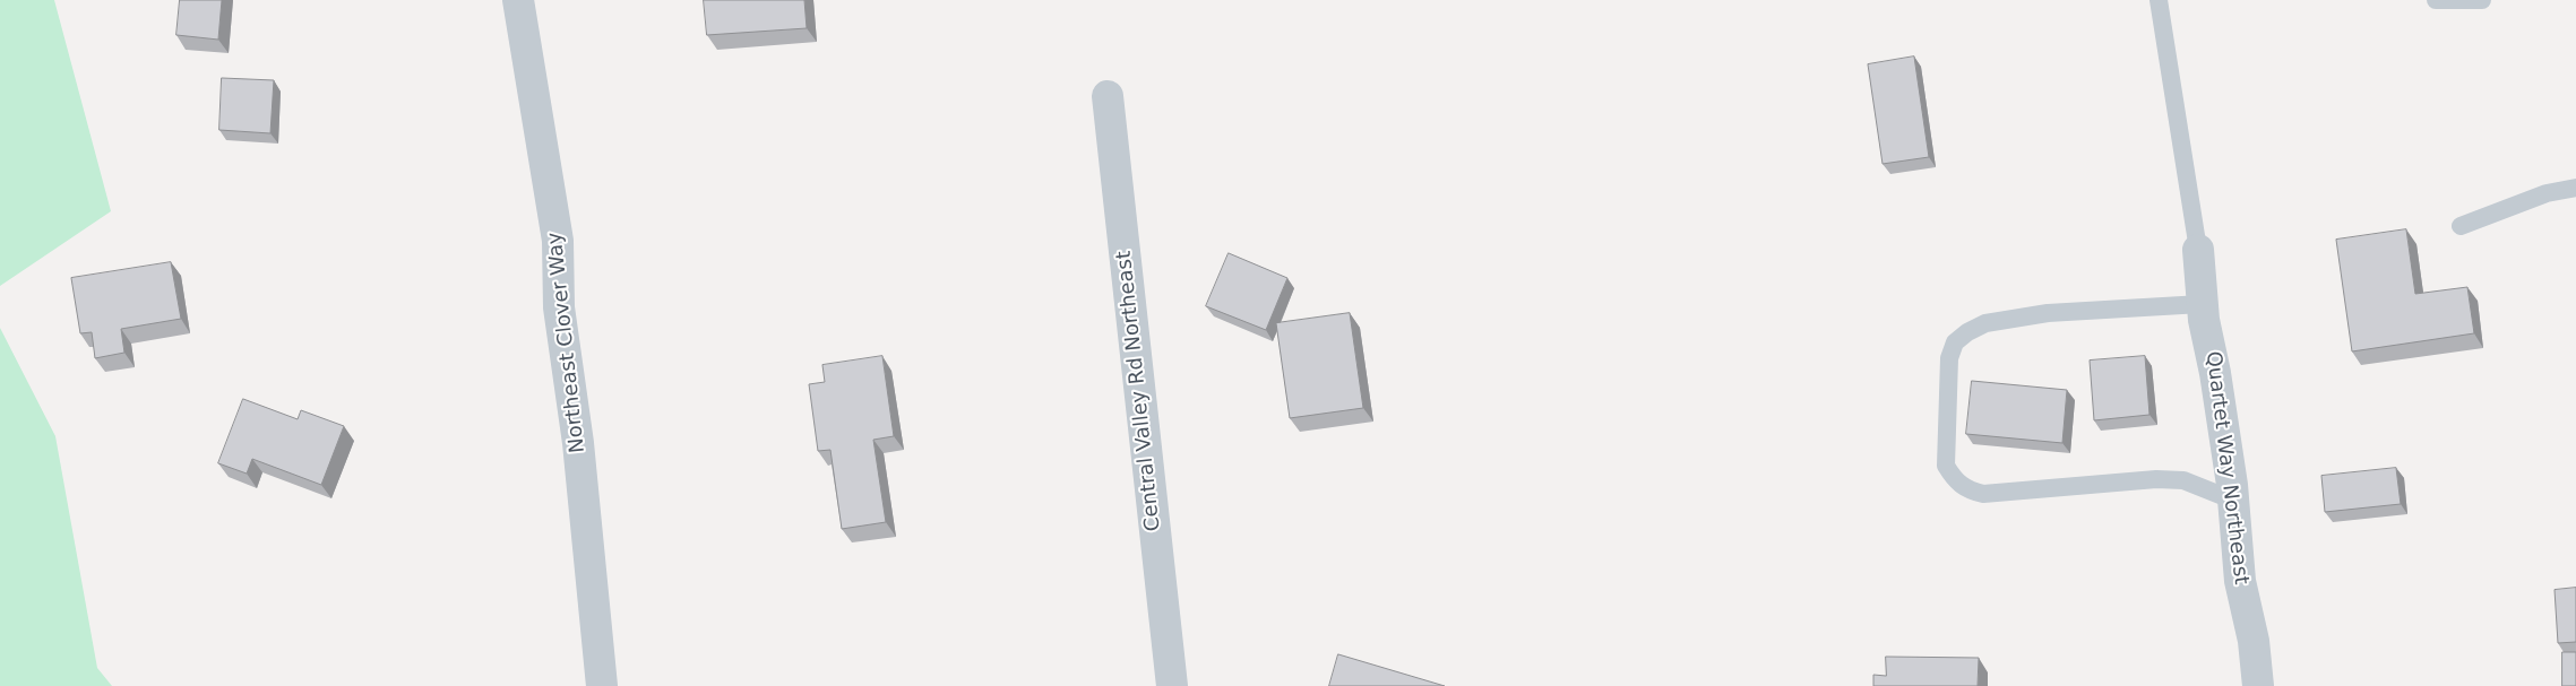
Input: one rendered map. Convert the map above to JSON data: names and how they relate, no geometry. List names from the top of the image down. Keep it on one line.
{"streets":{"street":["Northeast Clover Way","Central Valley Rd Northeast","Quartet Way Northeast"]}}
